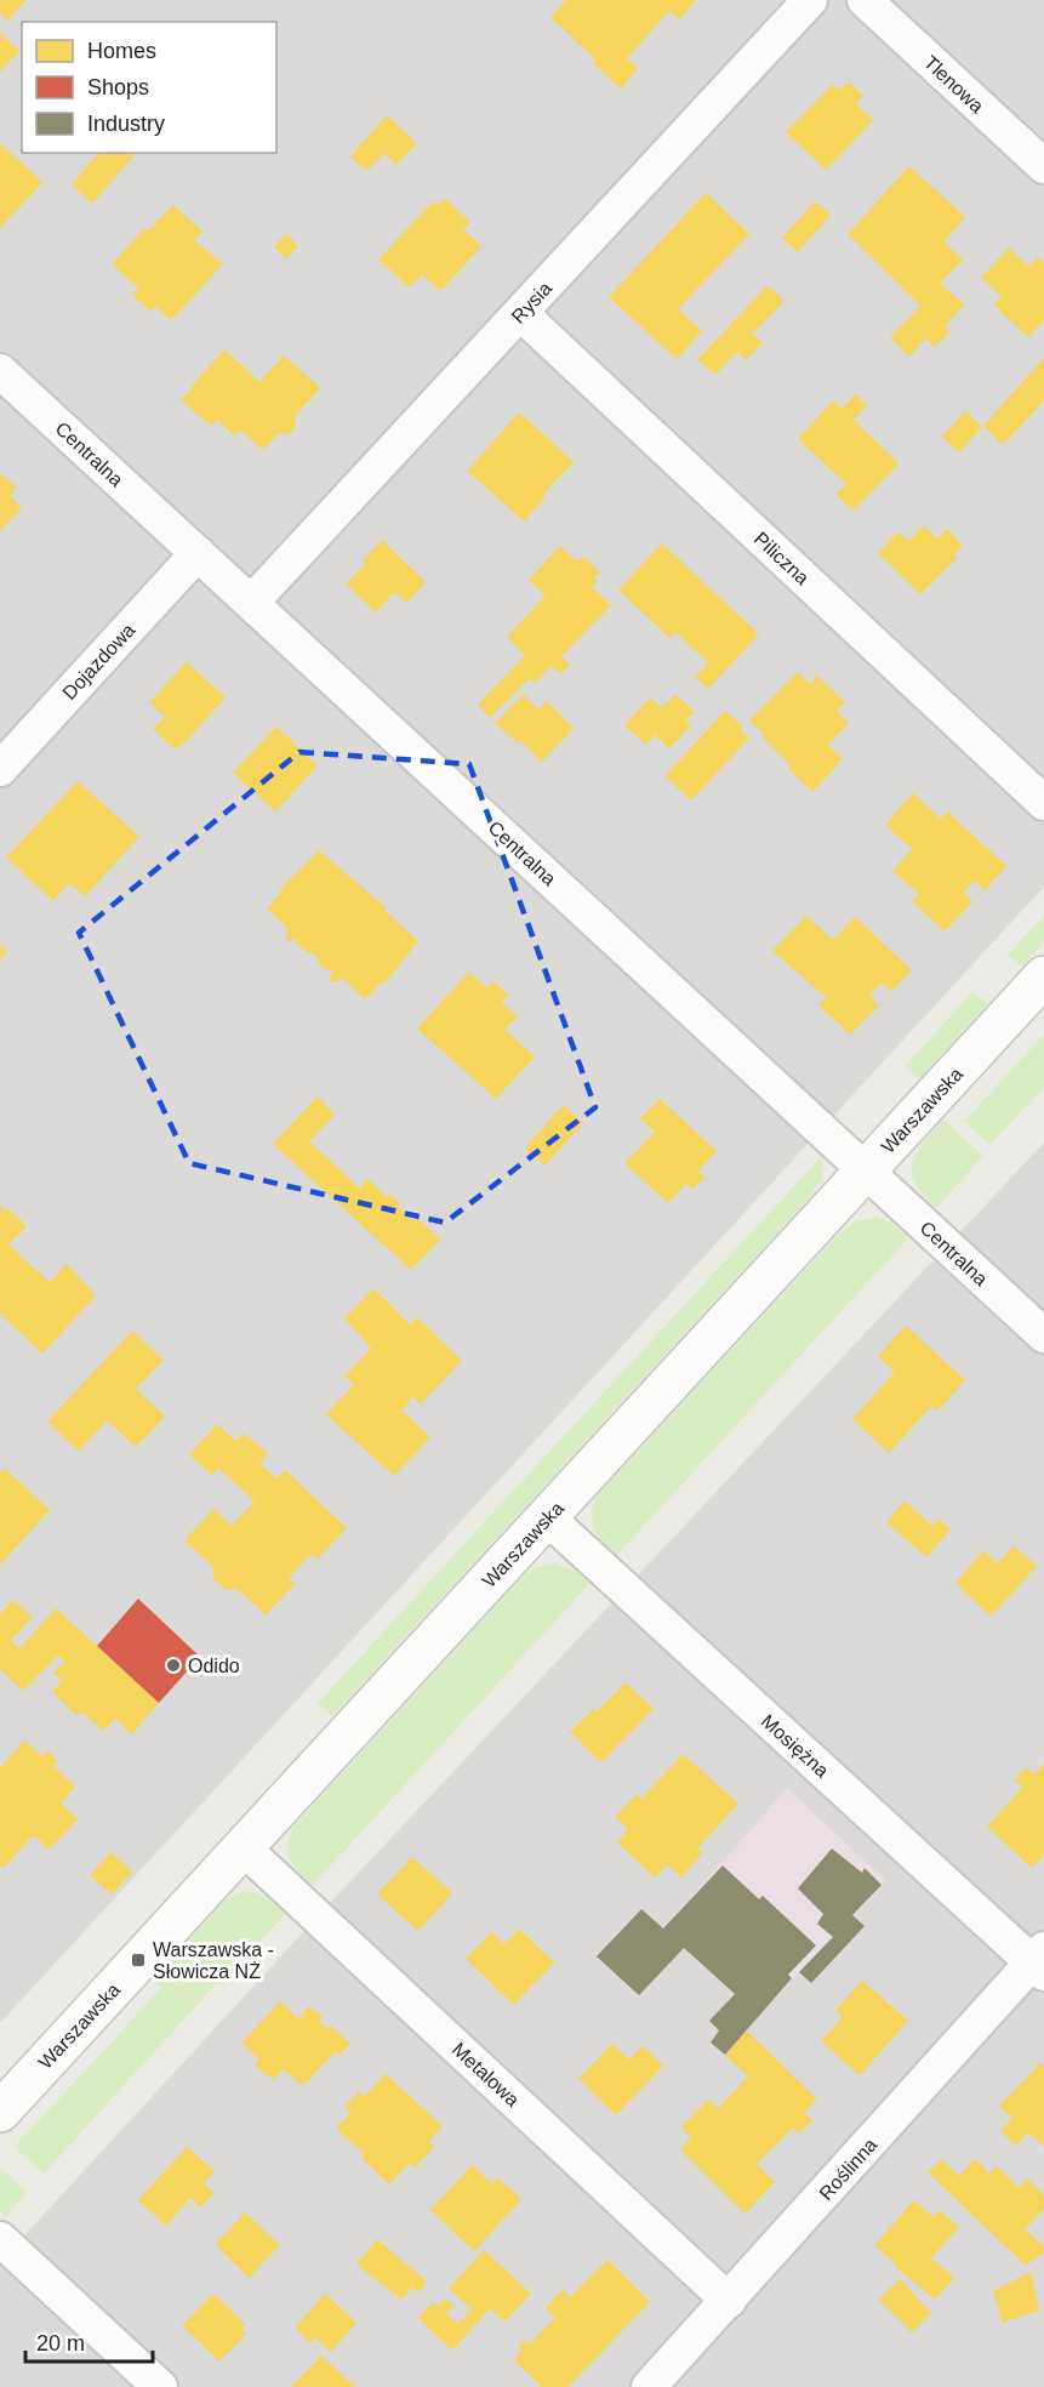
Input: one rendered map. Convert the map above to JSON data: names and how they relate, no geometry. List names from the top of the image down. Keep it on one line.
{"streets":{"street":["Tlenowa","Rysia","Centralna","Piliczna","Dojazdowa","Warszawska","Mosiężna","Metalowa","Roślinna"]},"crossings":[["Rysia","Centralna"],["Rysia","Piliczna"],["Centralna","Dojazdowa"],["Centralna","Warszawska"],["Warszawska","Mosiężna"],["Warszawska","Metalowa"],["Mosiężna","Roślinna"],["Metalowa","Roślinna"]],"places":{"other":["Odido"],"transit":["Warszawska - Słowicza NŻ"]},"legend":["Homes","Shops","Industry"],"scale_bar":"20 m"}
